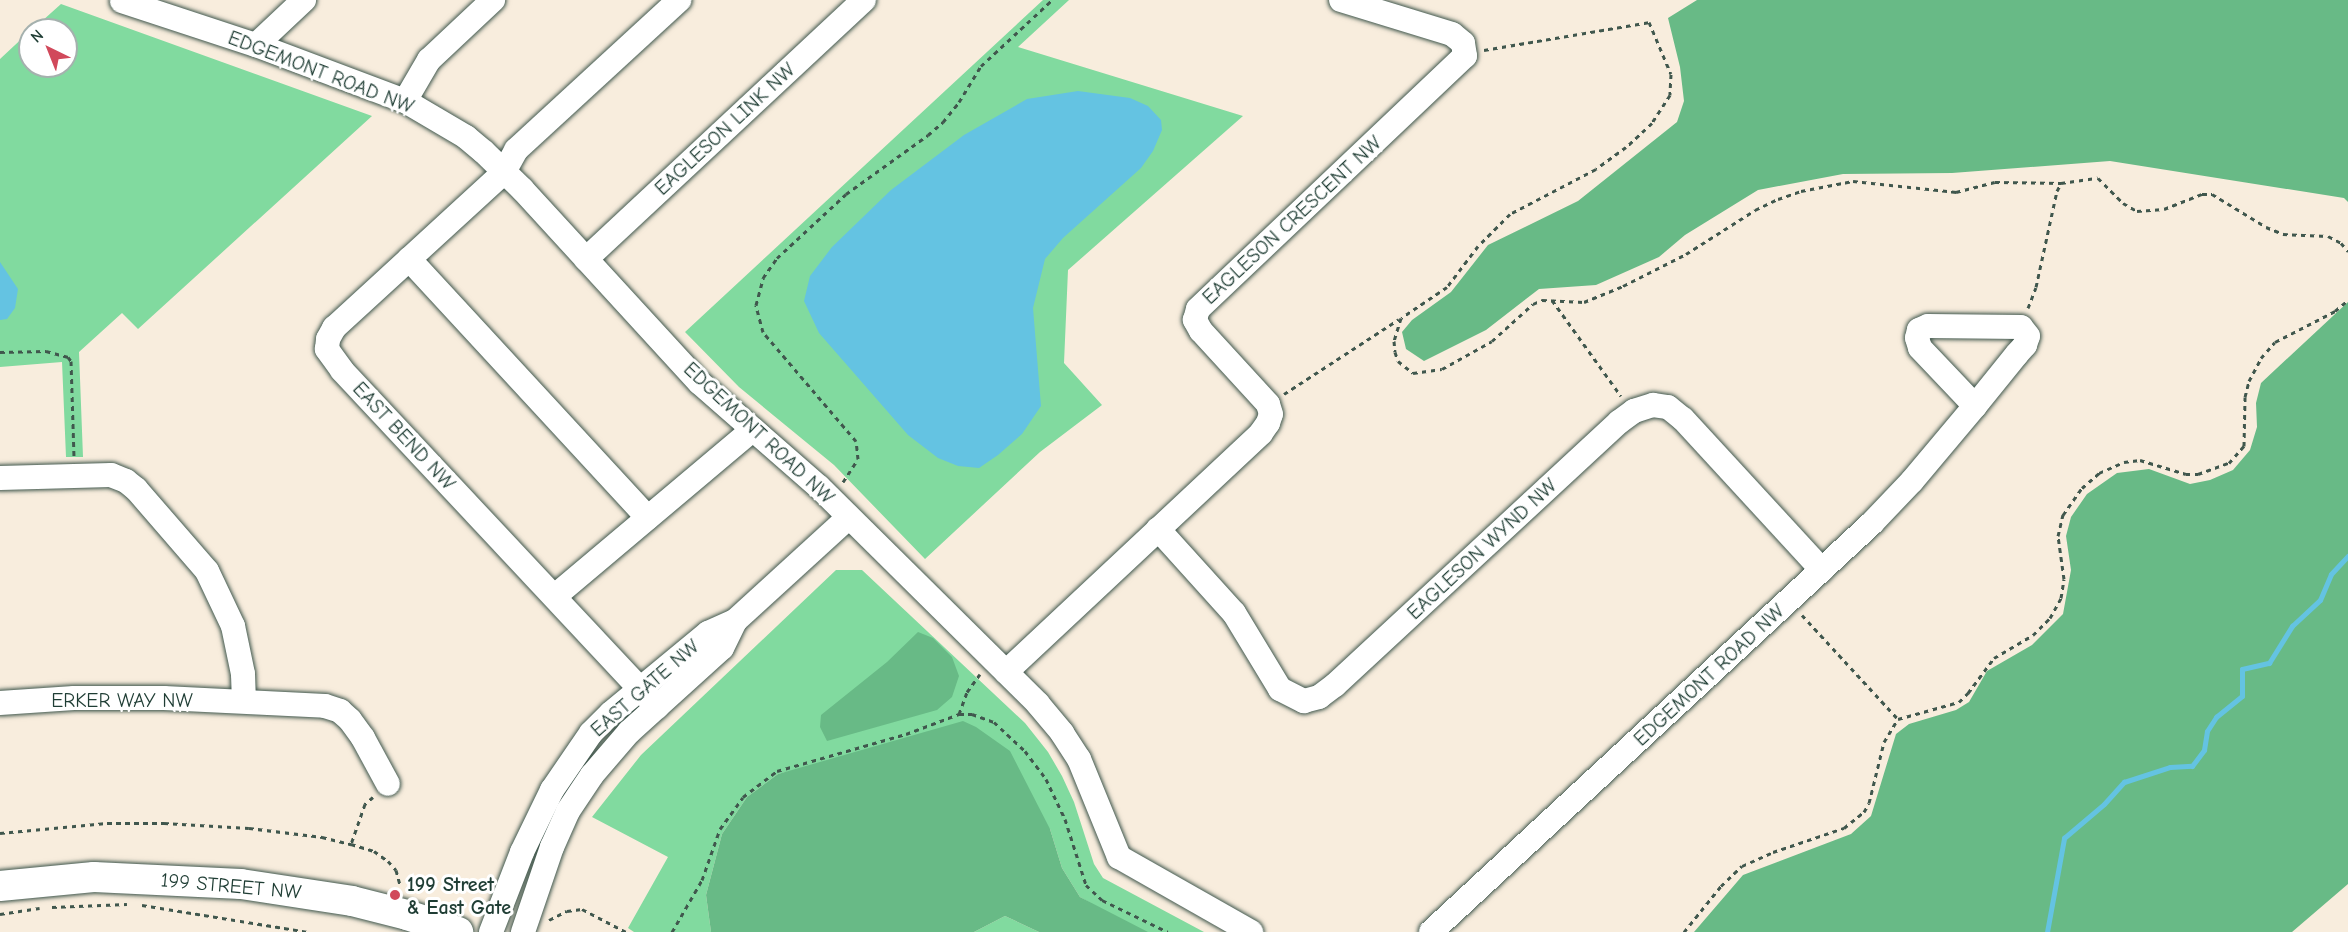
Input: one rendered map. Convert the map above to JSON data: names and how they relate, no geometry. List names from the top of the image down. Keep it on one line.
{"streets":{"main road":["199 STREET NW"],"street":["EDGEMONT ROAD NW","EAGLESON LINK NW","EAGLESON CRESCENT NW","EAST BEND NW","EAGLESON WYND NW","EAST GATE NW","ERKER WAY NW"]},"crossings":[["EDGEMONT ROAD NW","EAGLESON LINK NW"],["EDGEMONT ROAD NW","EAST BEND NW"],["EDGEMONT ROAD NW","EAGLESON WYND NW"],["EDGEMONT ROAD NW","EAST GATE NW"],["EAST BEND NW","EAST GATE NW"]],"places":["199 Street & East Gate"],"north":"top left"}
